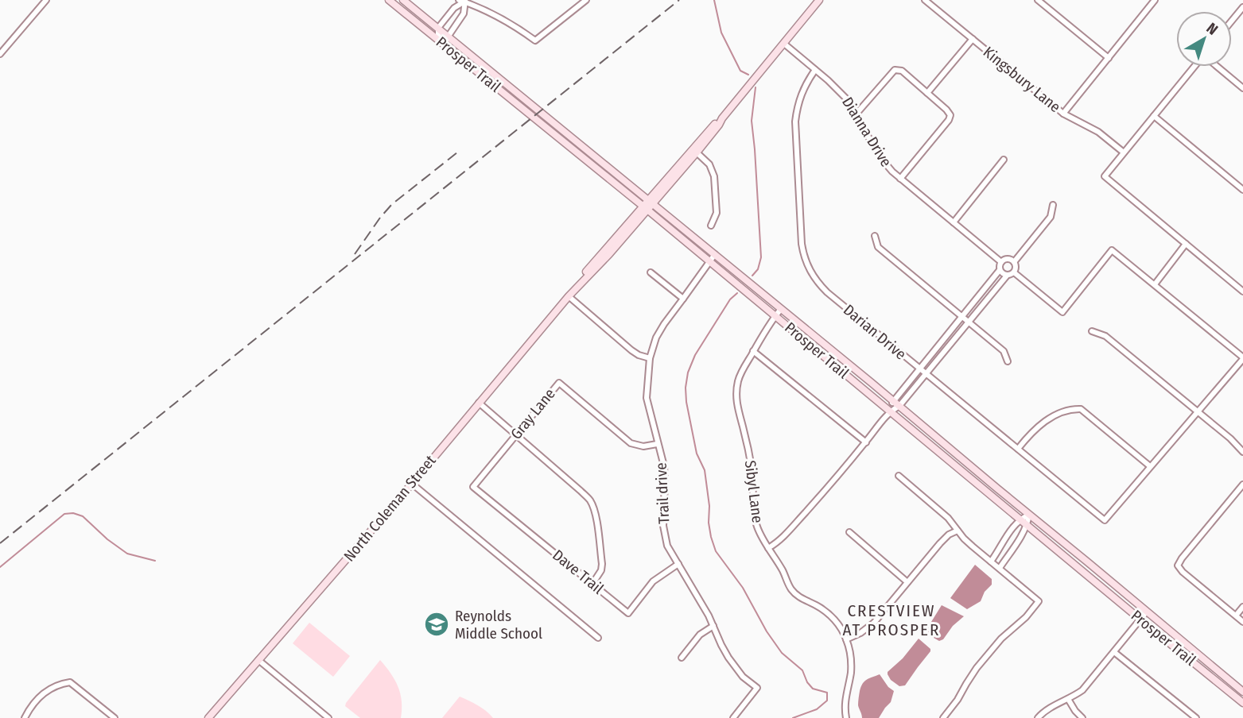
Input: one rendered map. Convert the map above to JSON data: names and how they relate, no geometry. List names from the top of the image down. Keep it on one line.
{"streets":{"main road":["Prosper Trail","North Coleman Street"],"street":["Kingsbury Lane","Dianna Drive","Darian Drive","Gray Lane","Sibyl Lane","Trail drive","Dave Trail"]},"crossings":[["Prosper Trail","Sibyl Lane"],["Prosper Trail","Trail drive"],["Prosper Trail","North Coleman Street"],["Dianna Drive","Darian Drive"],["Dianna Drive","North Coleman Street"],["Gray Lane","Trail drive"],["Gray Lane","Dave Trail"],["Trail drive","Dave Trail"]],"districts":["CRESTVIEW AT PROSPER"],"places":{"school or university":["Reynolds Middle School"]},"north":"top right"}
